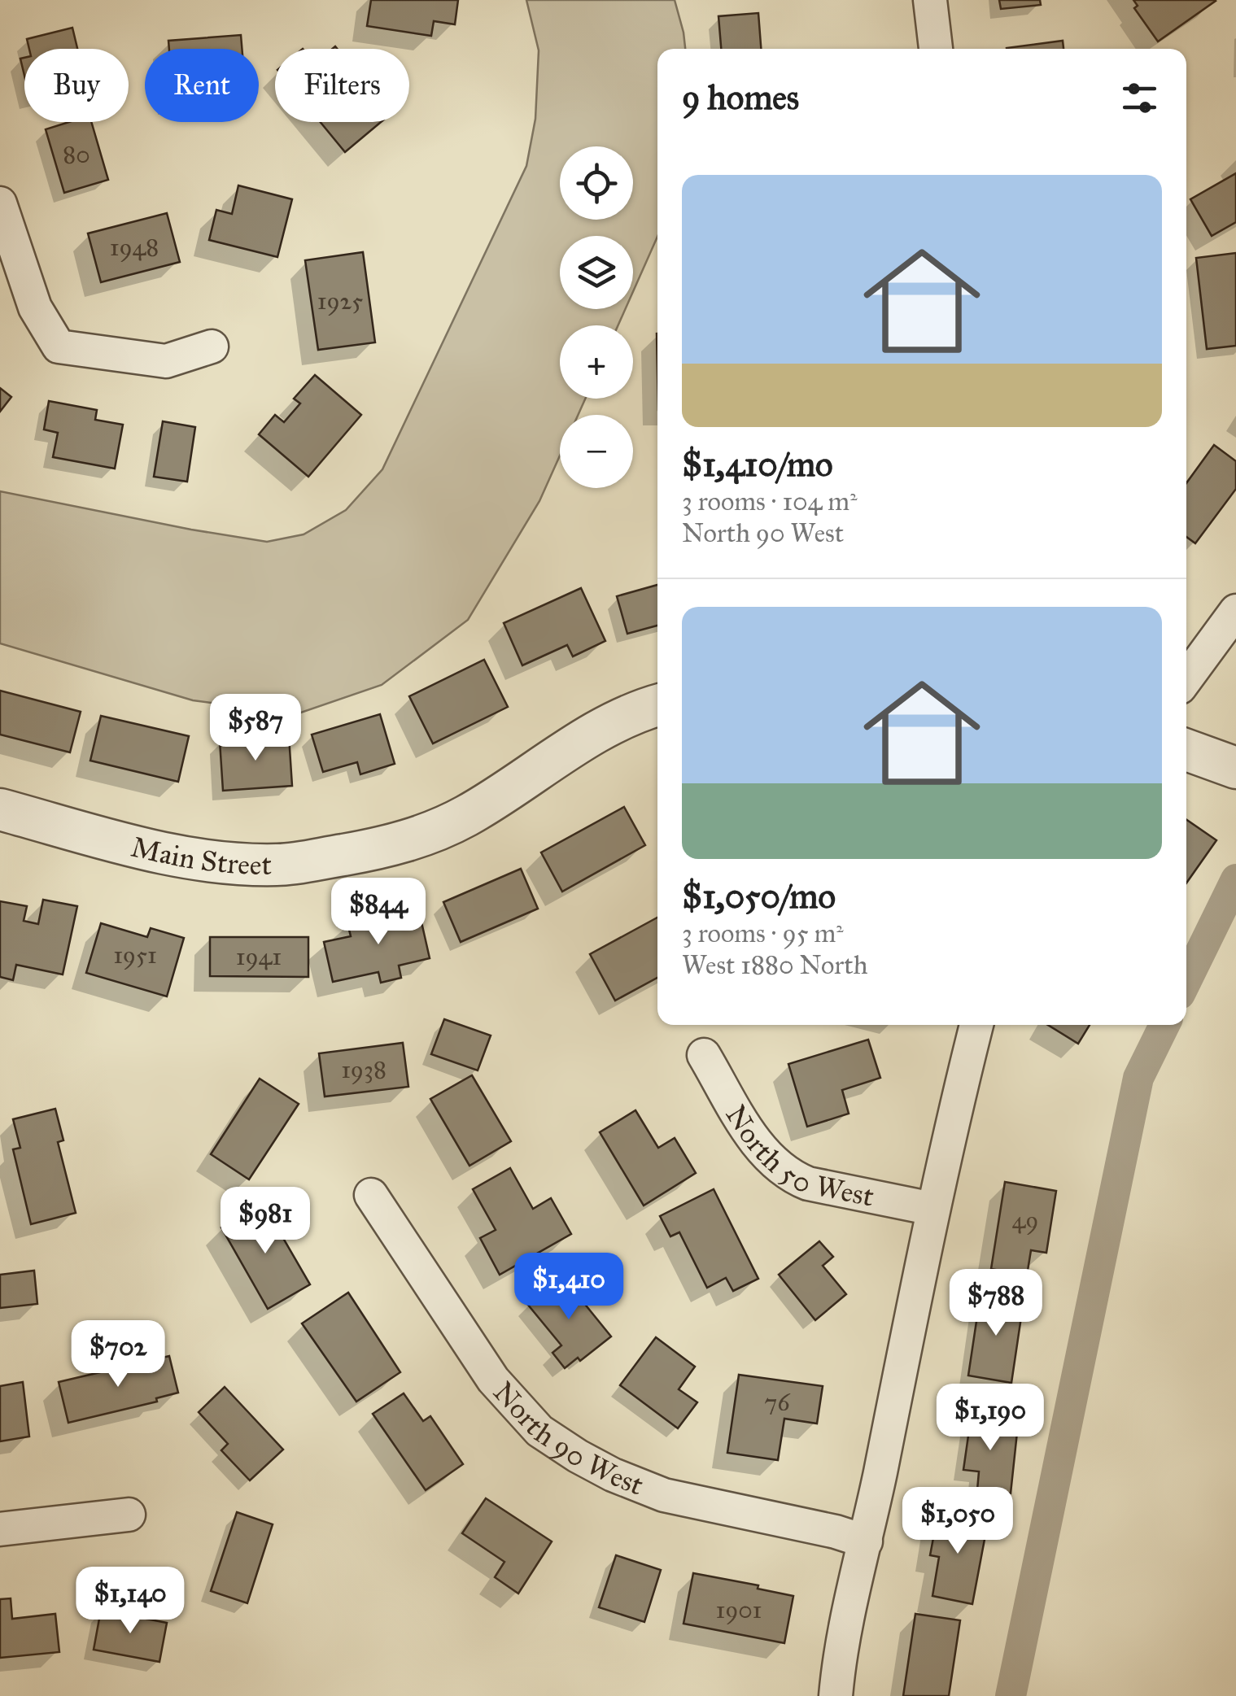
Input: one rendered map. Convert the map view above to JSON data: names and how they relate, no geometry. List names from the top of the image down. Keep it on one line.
{"streets":{"street":["Main Street","North 50 West","North 90 West"]},"house_numbers":["80","1948","1925","1951","1941","1938","49","76","1901"],"page":{"chip":["Buy","Rent","Filters"],"heading":"9 homes","map_buttons":["+","−"],"list":[{"name":"$1,410/mo","note":"3 rooms · 104 m² · North 90 West"},{"name":"$1,050/mo","note":"3 rooms · 95 m² · West 1880 North"}],"price":["$587","$844","$981","$1,410","$788","$702","$1,190","$1,050","$1,140"]}}
